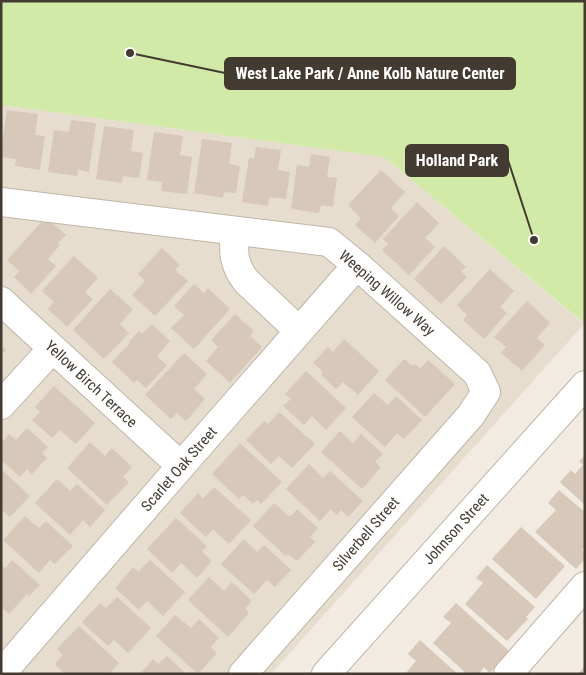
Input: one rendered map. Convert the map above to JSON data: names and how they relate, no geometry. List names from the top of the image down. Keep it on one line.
{"streets":{"street":["Weeping Willow Way","Yellow Birch Terrace","Scarlet Oak Street","Johnson Street","Silverbell Street"]},"crossings":[["Weeping Willow Way","Scarlet Oak Street"],["Weeping Willow Way","Silverbell Street"],["Yellow Birch Terrace","Scarlet Oak Street"]],"places":["West Lake Park / Anne Kolb Nature Center","Holland Park"]}
